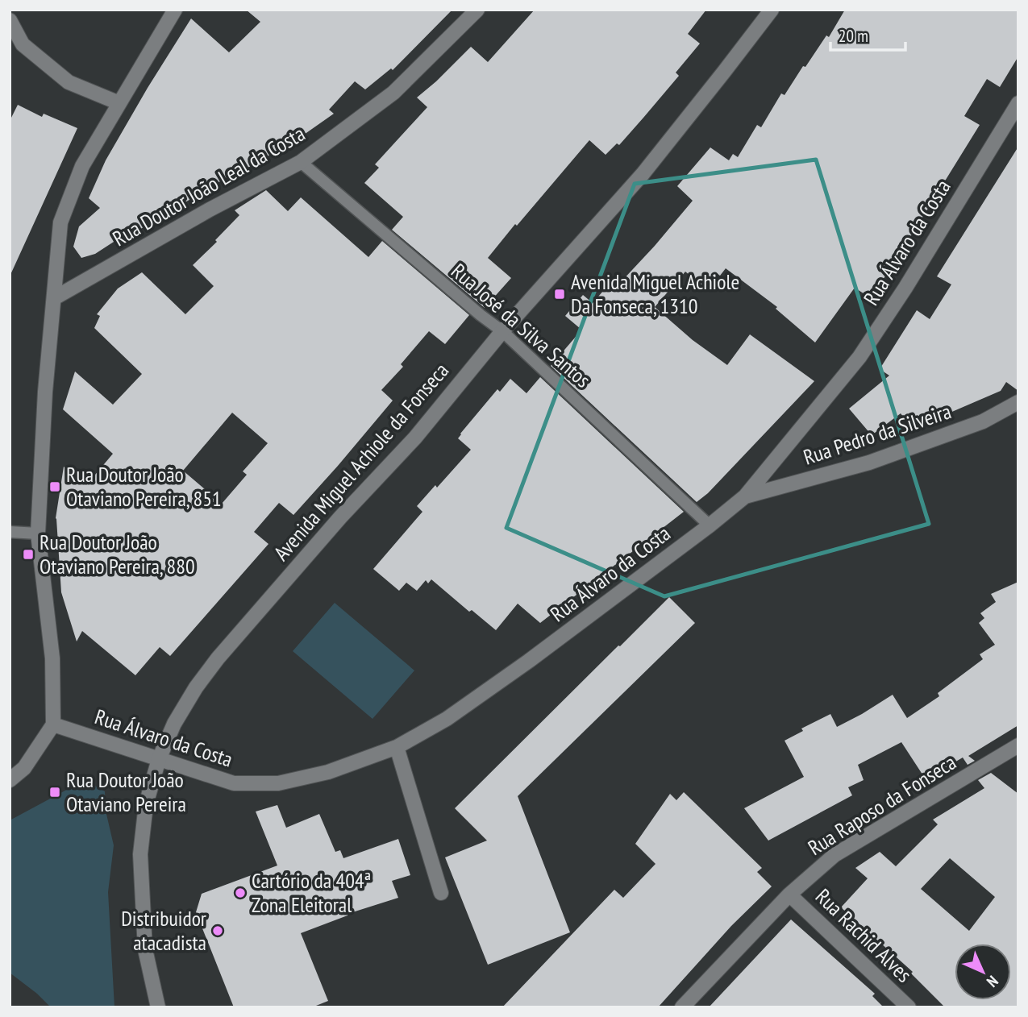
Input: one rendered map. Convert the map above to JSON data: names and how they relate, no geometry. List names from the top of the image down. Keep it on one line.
{"streets":{"street":["Rua Doutor João Leal da Costa","Rua Álvaro da Costa","Rua Pedro da Silveira","Avenida Miguel Achiole da Fonseca","Rua Raposo da Fonseca","Rua Rachid Alves"],"lane":["Rua José da Silva Santos"]},"crossings":[["Rua Doutor João Leal da Costa","Rua José da Silva Santos"],["Rua Álvaro da Costa","Rua José da Silva Santos"],["Rua Álvaro da Costa","Rua Pedro da Silveira"],["Rua Álvaro da Costa","Avenida Miguel Achiole da Fonseca"],["Rua José da Silva Santos","Avenida Miguel Achiole da Fonseca"],["Rua Raposo da Fonseca","Rua Rachid Alves"]],"places":{"transit":["Avenida Miguel Achiole Da Fonseca, 1310","Rua Doutor João Otaviano Pereira, 851","Rua Doutor João Otaviano Pereira, 880","Rua Doutor João Otaviano Pereira"],"other":["Cartório da 404ª Zona Eleitoral","Distribuidor atacadista"]},"scale_bar":"20 m","north":"bottom right"}
